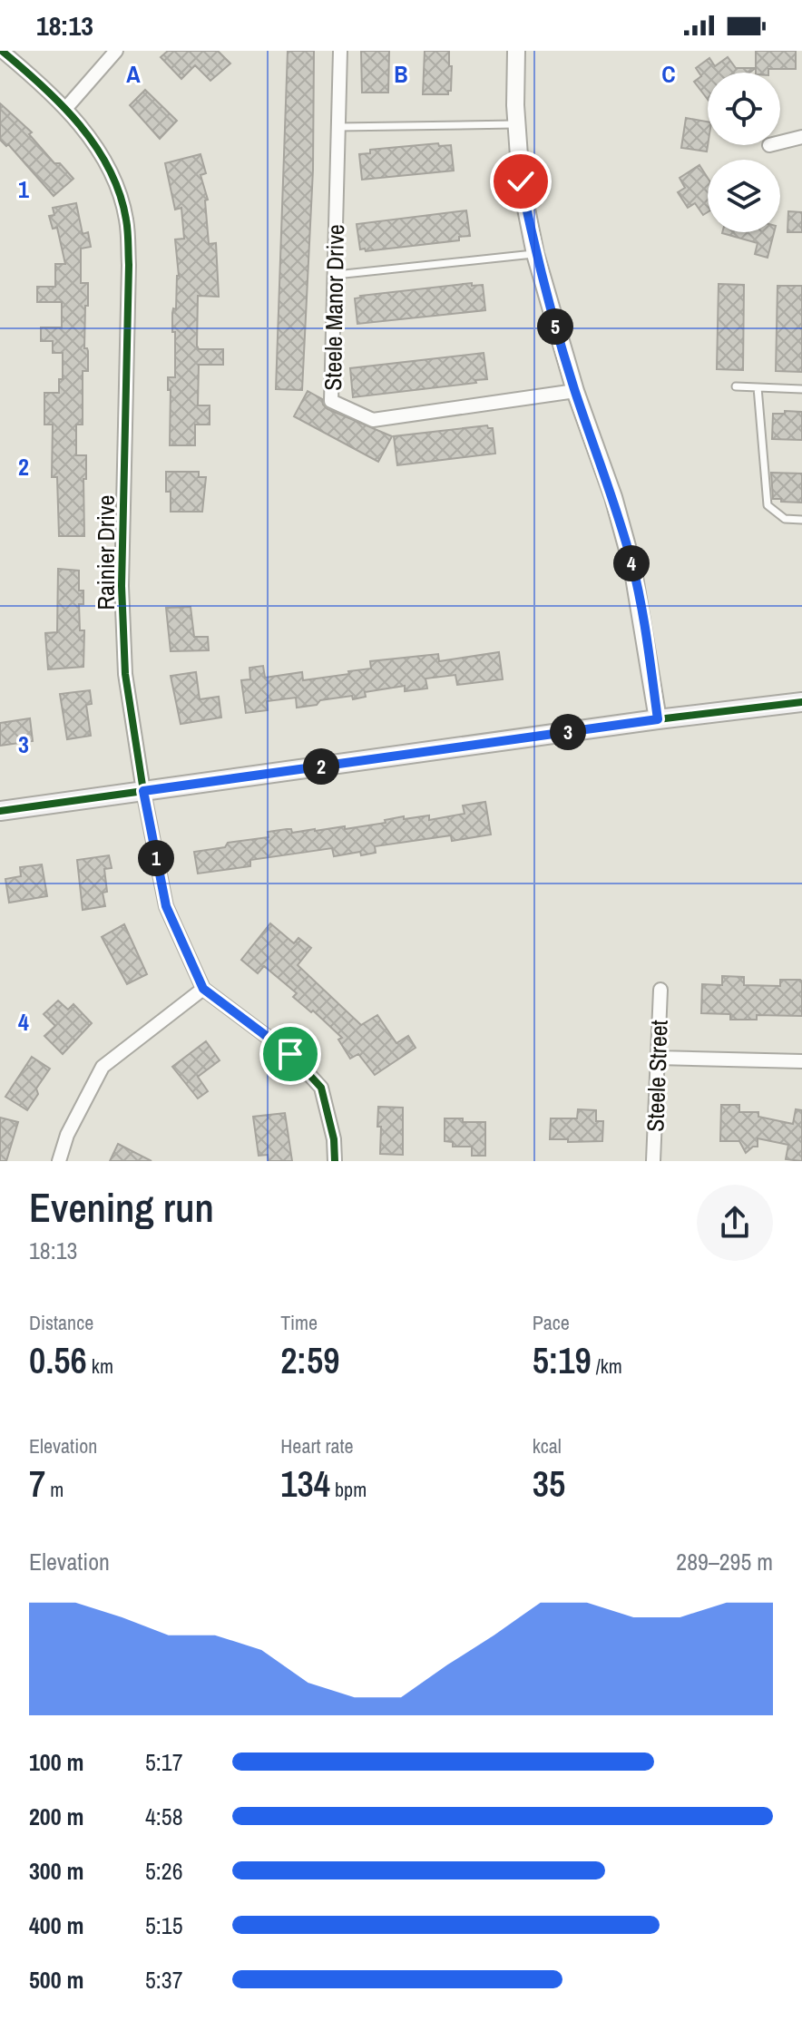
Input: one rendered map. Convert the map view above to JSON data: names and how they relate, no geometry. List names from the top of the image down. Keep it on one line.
{"streets":{"street":["Steele Manor Drive","Rainier Drive","Steele Street"]},"page":{"status":"18:13","pins":["5","4","3","2","1"],"heading":["Evening run","18:13"],"stats":[["Distance","0.56 km"],["Time","2:59"],["Pace","5:19 /km"],["Elevation","7 m"],["Heart rate","134 bpm"],["kcal","35"]],"chart":["Elevation","289–295 m"],"list":[{"name":"100 m","note":"5:17"},{"name":"200 m","note":"4:58"},{"name":"300 m","note":"5:26"},{"name":"400 m","note":"5:15"},{"name":"500 m","note":"5:37"}]},"grid":{"columns":["A","B","C"],"rows":["1","2","3","4"]}}
